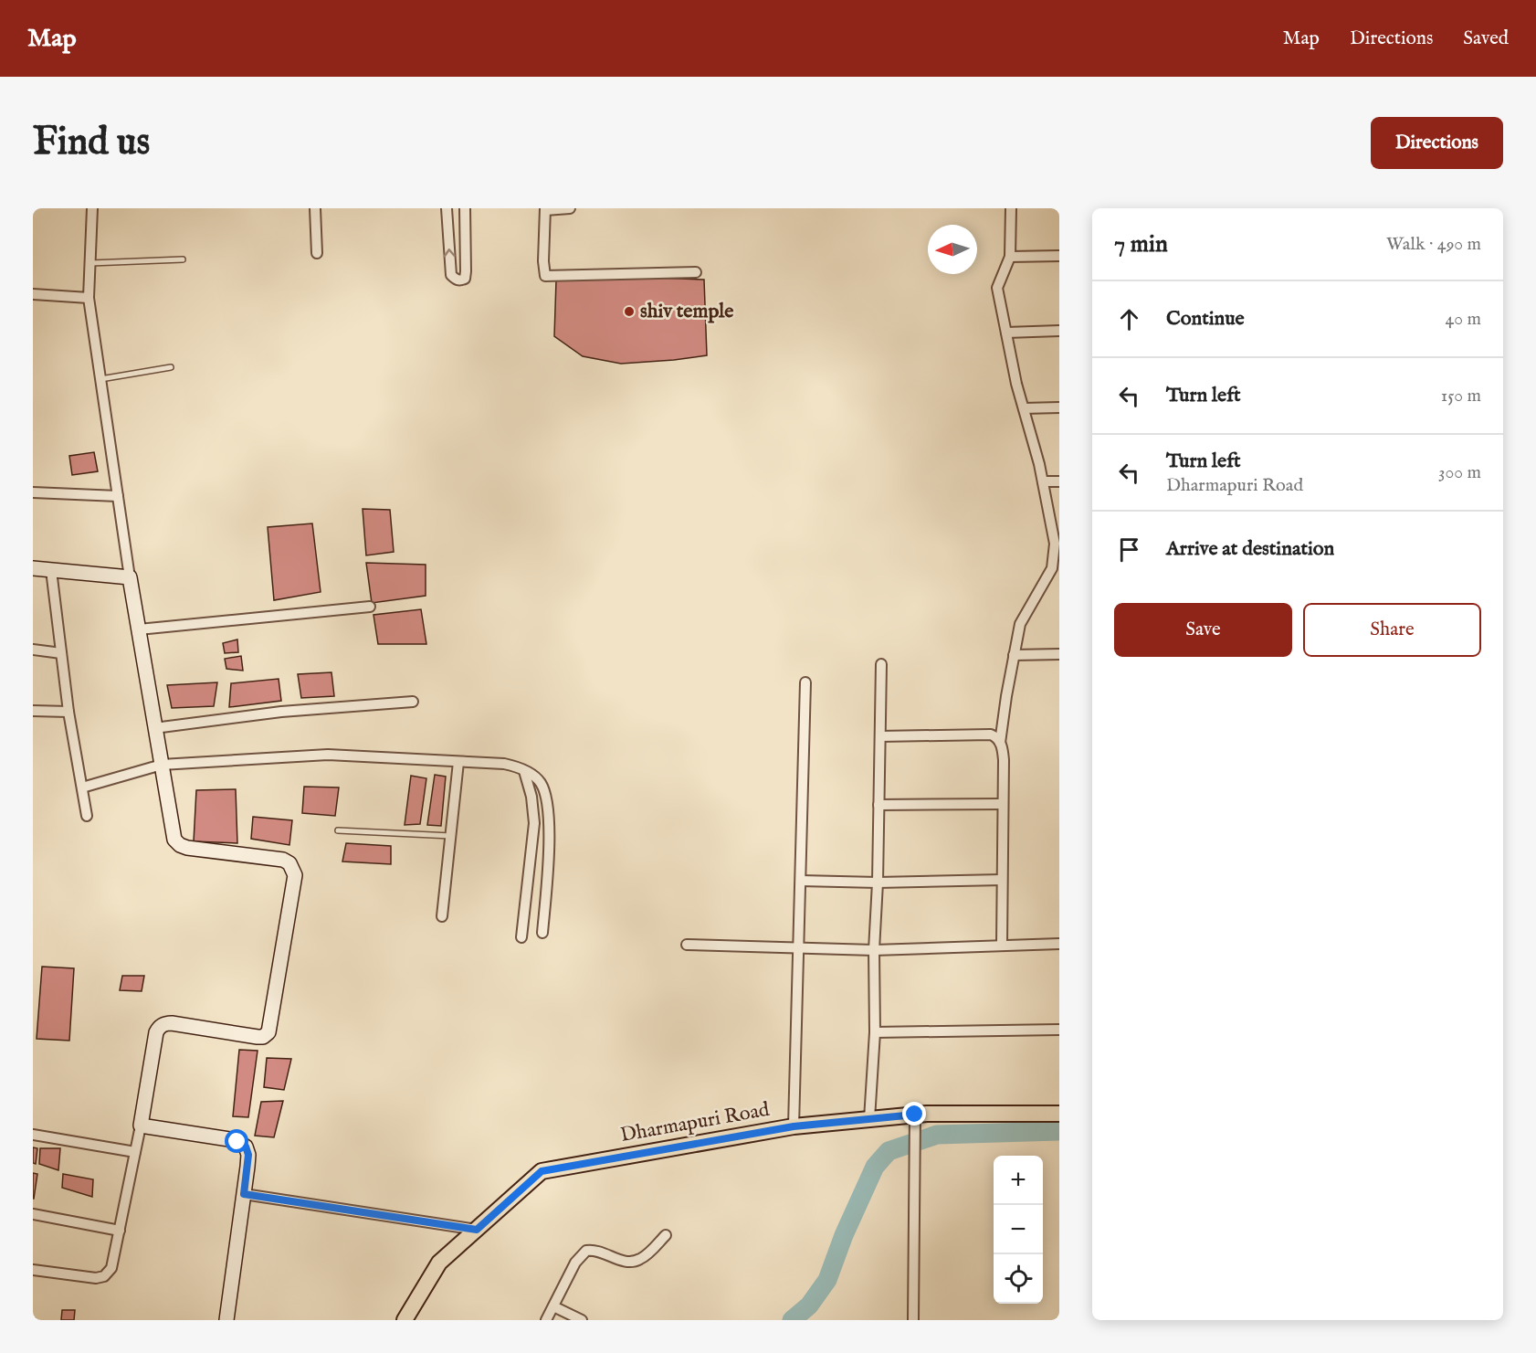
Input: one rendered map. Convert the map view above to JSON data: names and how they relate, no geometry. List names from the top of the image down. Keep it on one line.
{"streets":{"main road":["Dharmapuri Road"]},"places":["shiv temple"],"north":"left","page":{"header":"Map","nav":["Map","Directions","Saved"],"buttons":["Directions",["Save","Share"]],"title":"Find us","heading":["7 min","Walk · 490 m"],"list":[["Continue","40 m"],["Turn left","150 m"],["Turn left","Dharmapuri Road","300 m"],"Arrive at destination"],"map_buttons":["+","−"]}}
